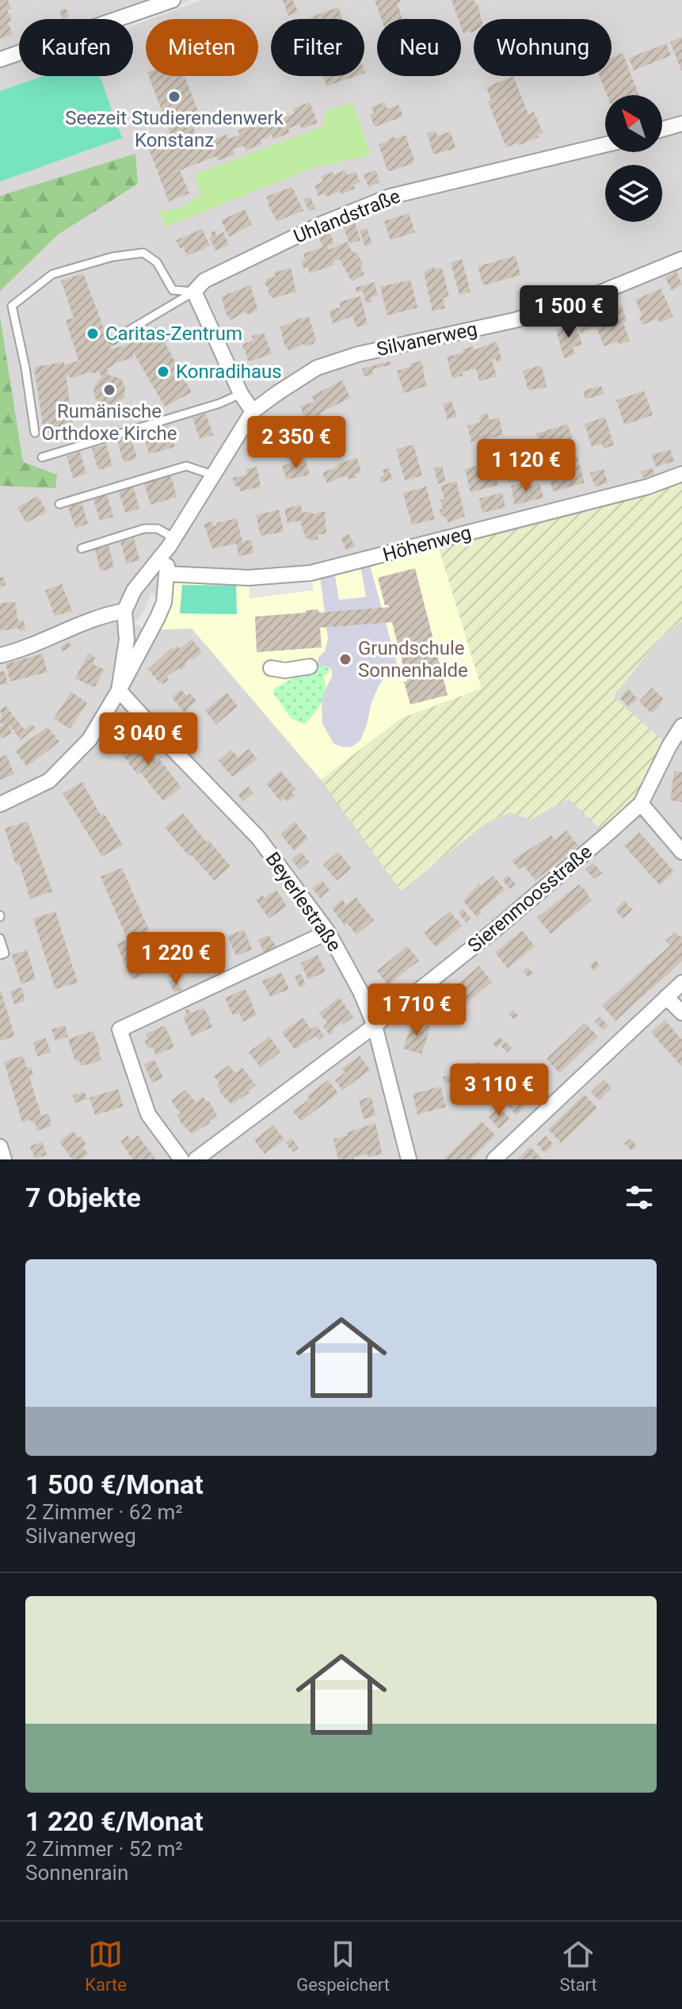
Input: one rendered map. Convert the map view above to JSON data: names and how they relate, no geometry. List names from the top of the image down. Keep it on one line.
{"streets":{"street":["Uhlandstraße","Silvanerweg","Höhenweg","Sierenmoosstraße","Beyerlestraße"]},"crossings":[["Sierenmoosstraße","Beyerlestraße"]],"places":["Seezeit Studierendenwerk Konstanz","Caritas-Zentrum","Konradihaus","Rumänische Orthdoxe Kirche","Grundschule Sonnenhalde"],"north":"top left","page":{"chip":["Kaufen","Mieten","Filter","Neu","Wohnung"],"price":["1 500 €","2 350 €","1 120 €","3 040 €","1 220 €","1 710 €","3 110 €"],"heading":"7 Objekte","list":[{"name":"1 500 €/Monat","note":"2 Zimmer · 62 m² · Silvanerweg"},{"name":"1 220 €/Monat","note":"2 Zimmer · 52 m² · Sonnenrain"}],"tabs":["Karte","Gespeichert","Start"]}}
